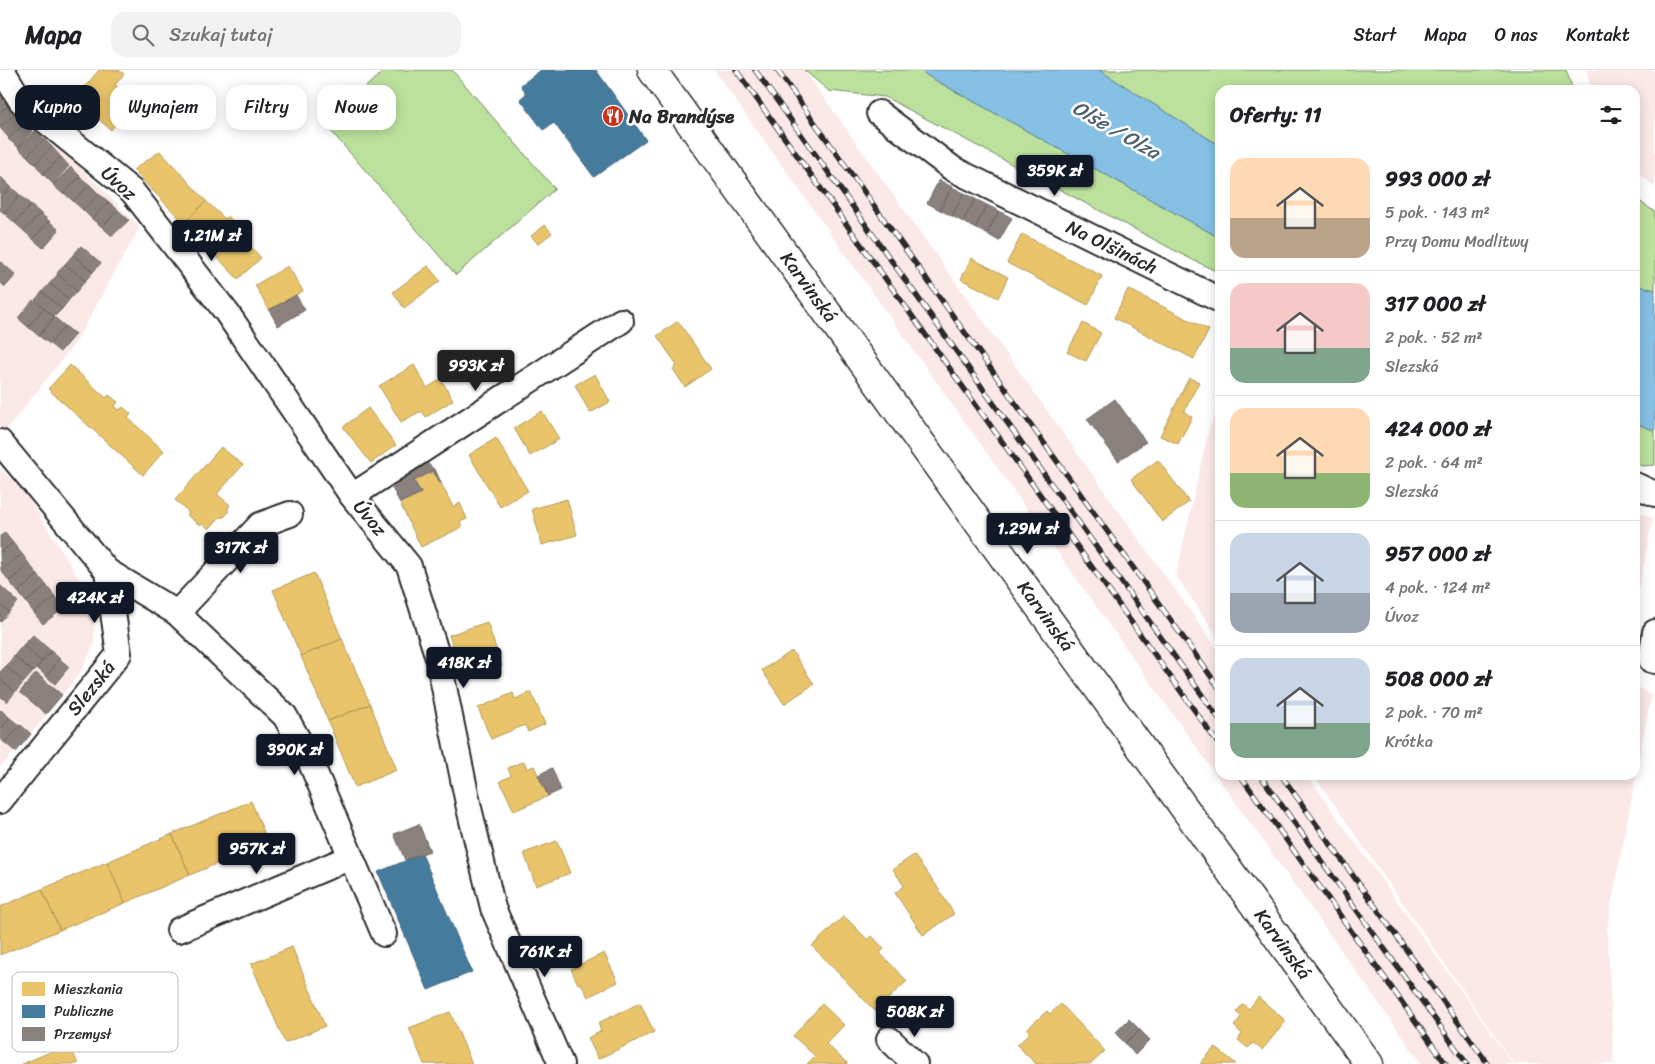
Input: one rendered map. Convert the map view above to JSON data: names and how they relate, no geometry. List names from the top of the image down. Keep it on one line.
{"streets":{"main road":["Karvinská"],"street":["Úvoz","Na Olšinách","Slezská"]},"water":["Olše / Olza"],"places":{"restaurant":["Na Brandýse"]},"legend":["Mieszkania","Publiczne","Przemysł"],"page":{"header":"Mapa","search":"Szukaj tutaj","nav":["Start","Mapa","O nas","Kontakt"],"chip":["Kupno","Wynajem","Filtry","Nowe"],"heading":"Oferty: 11","list":[{"name":"993 000 zł","note":"5 pok. · 143 m² · Przy Domu Modlitwy"},{"name":"317 000 zł","note":"2 pok. · 52 m² · Slezská"},{"name":"424 000 zł","note":"2 pok. · 64 m² · Slezská"},{"name":"957 000 zł","note":"4 pok. · 124 m² · Úvoz"},{"name":"508 000 zł","note":"2 pok. · 70 m² · Krótka"}],"price":["359K zł","1.21M zł","993K zł","1.29M zł","317K zł","424K zł","418K zł","390K zł","957K zł","761K zł","508K zł"]}}
